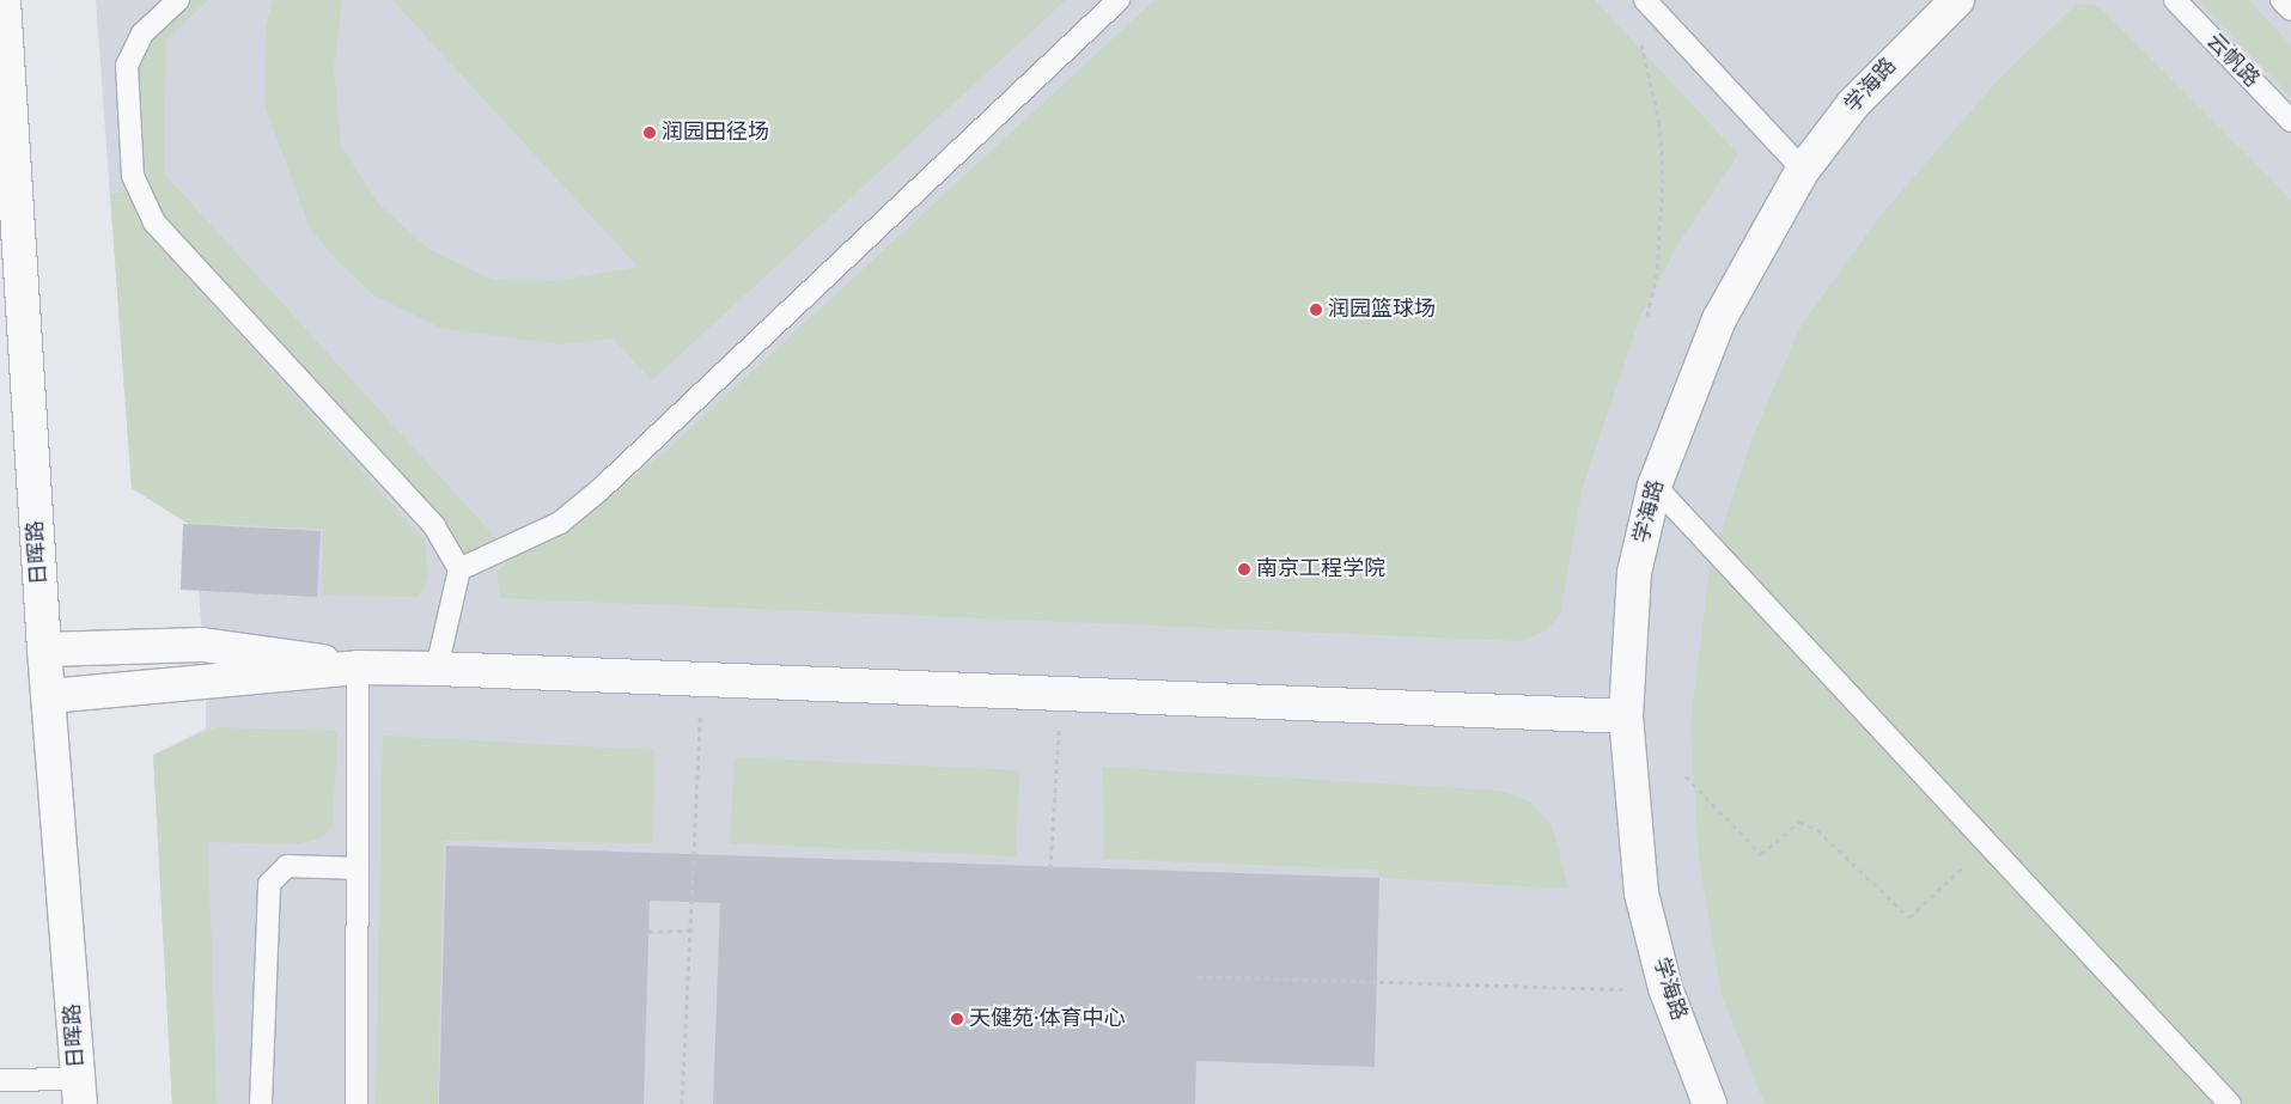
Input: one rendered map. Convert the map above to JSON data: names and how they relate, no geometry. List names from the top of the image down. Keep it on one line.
{"streets":{"street":["学海路","日晖路"],"lane":["云帆路"]},"places":["润园田径场","润园篮球场","南京工程学院","天健苑·体育中心"]}
